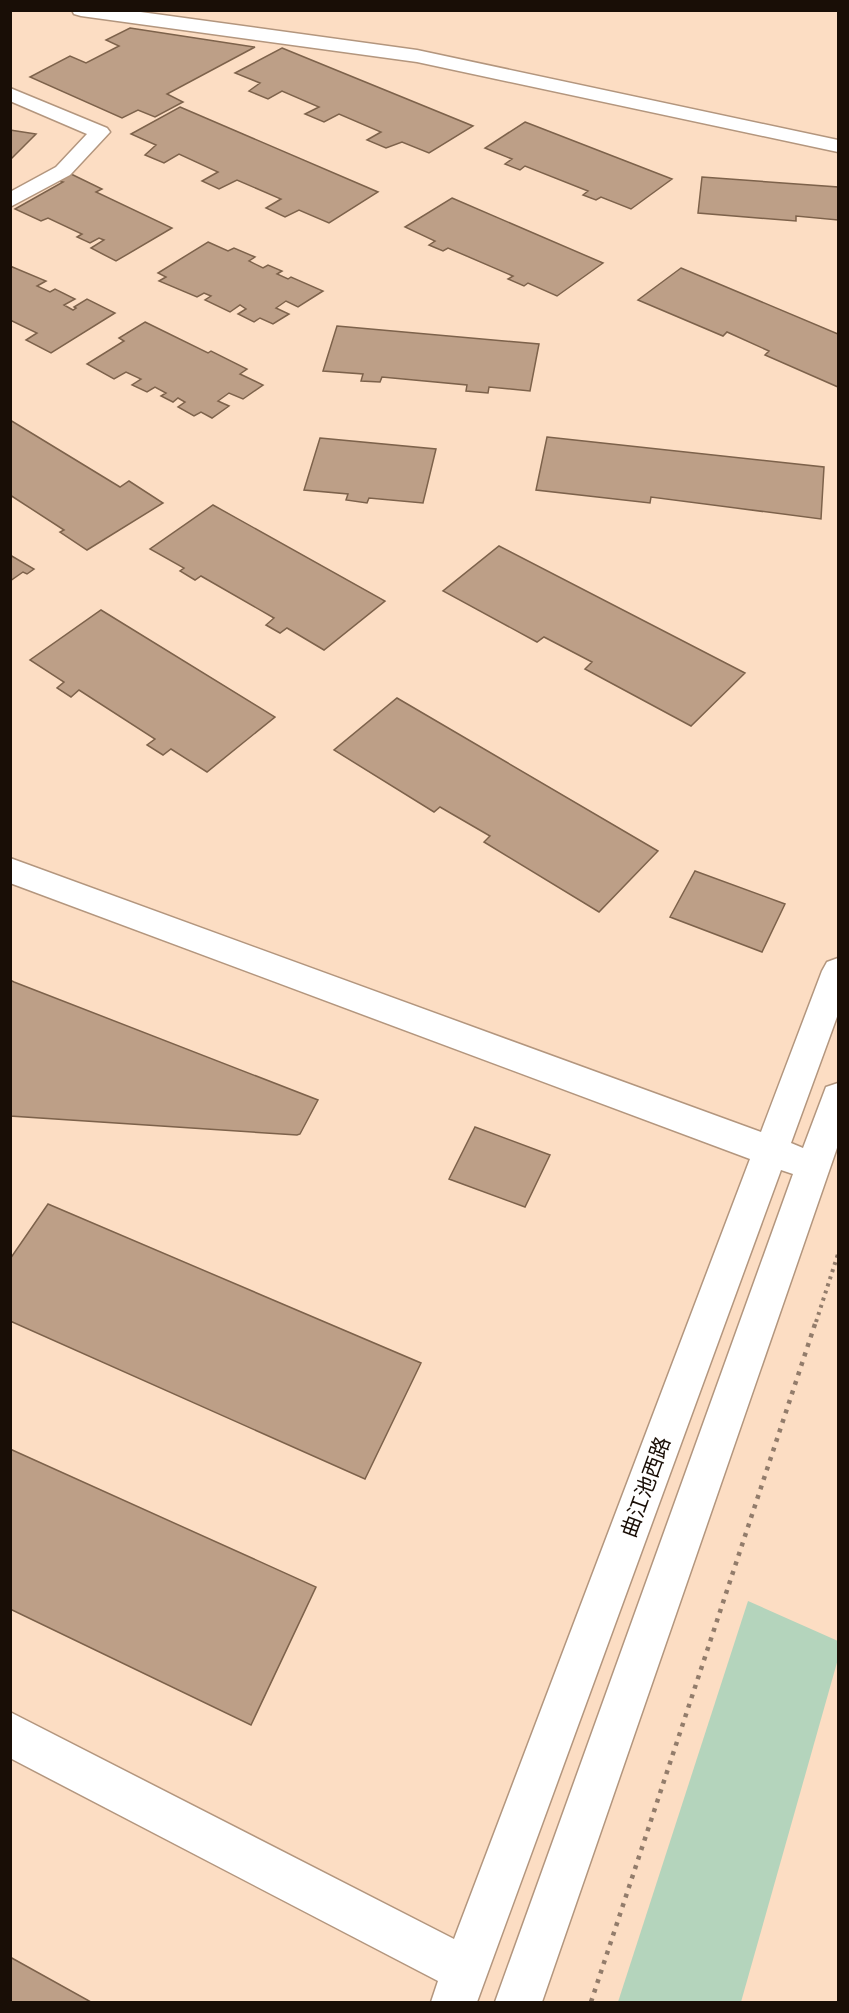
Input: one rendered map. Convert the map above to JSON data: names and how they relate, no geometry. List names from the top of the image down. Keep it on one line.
{"streets":{"street":["曲江池西路"]}}
